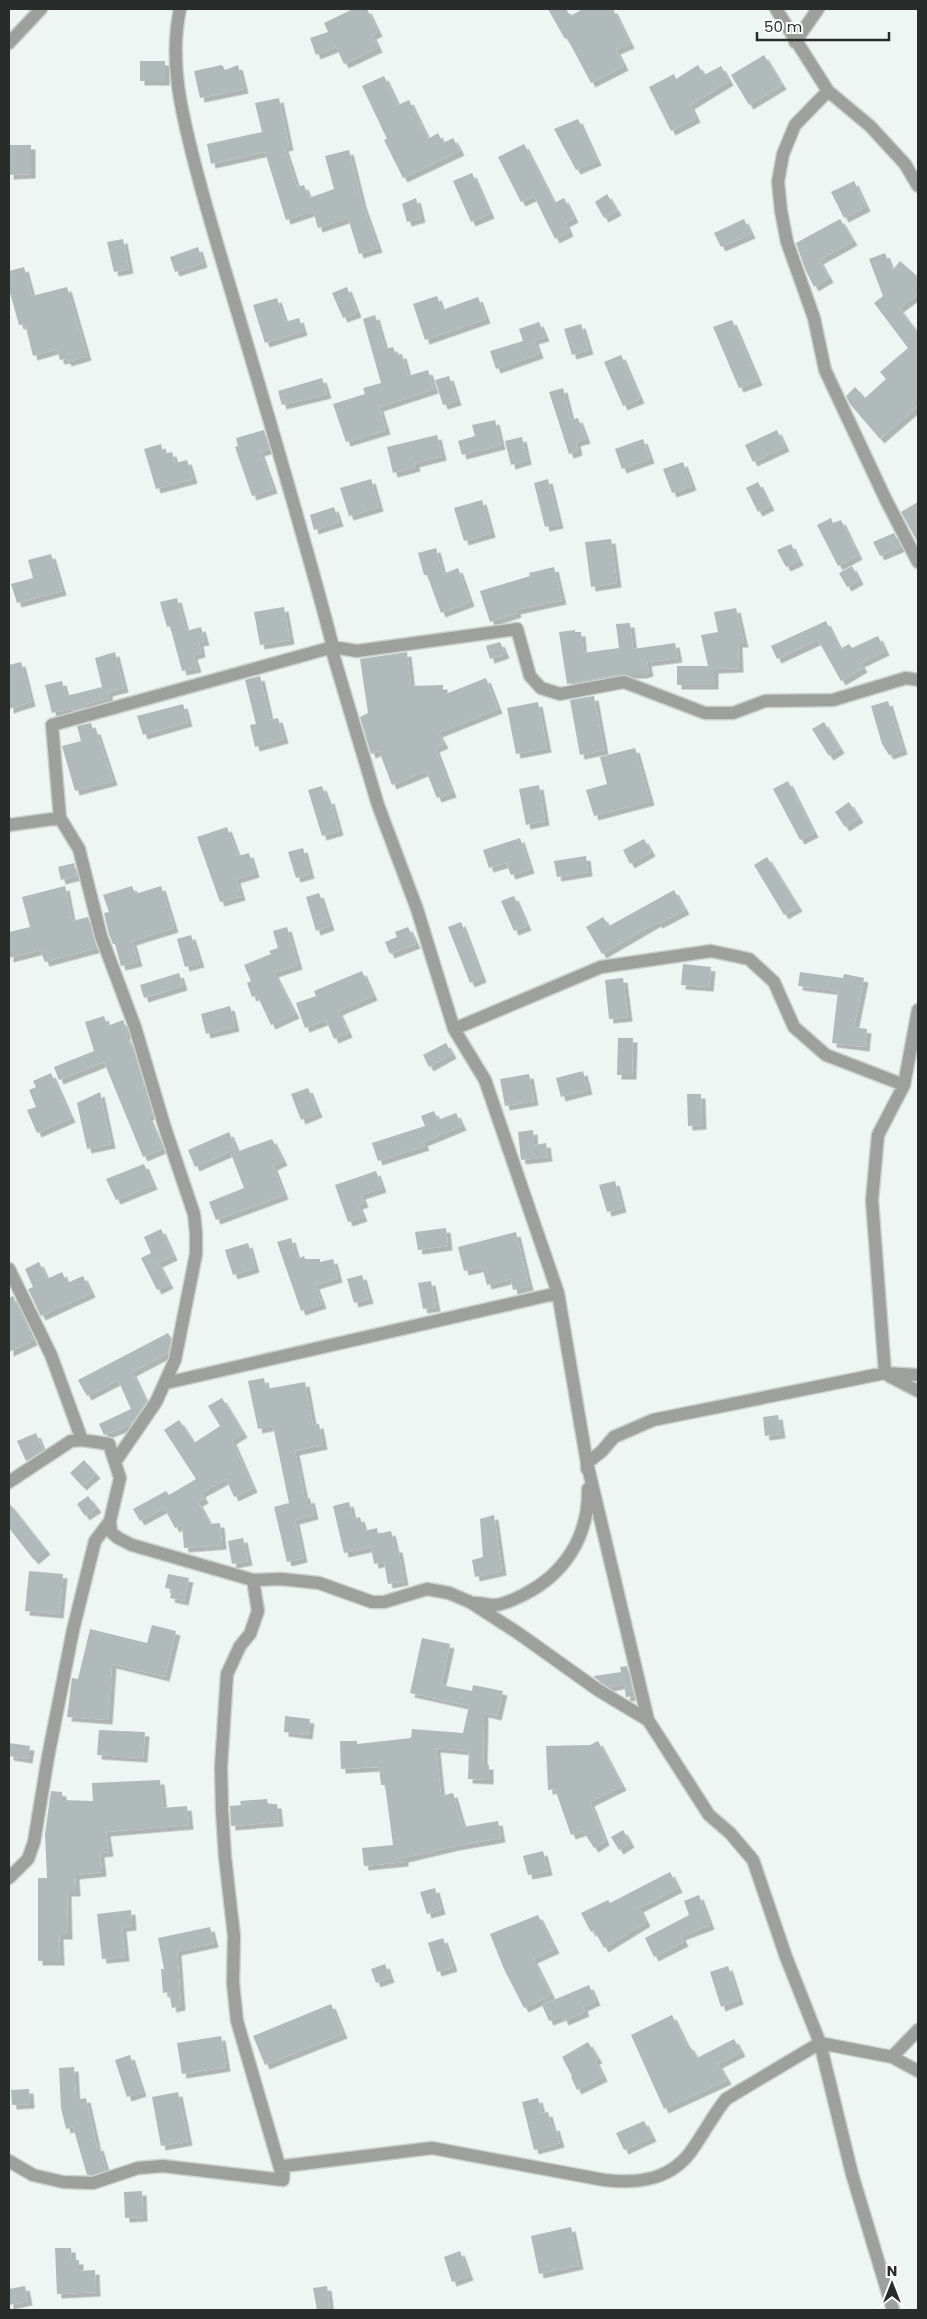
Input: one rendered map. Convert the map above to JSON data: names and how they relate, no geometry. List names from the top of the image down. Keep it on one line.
{"scale_bar":"50 m","north":"top"}
